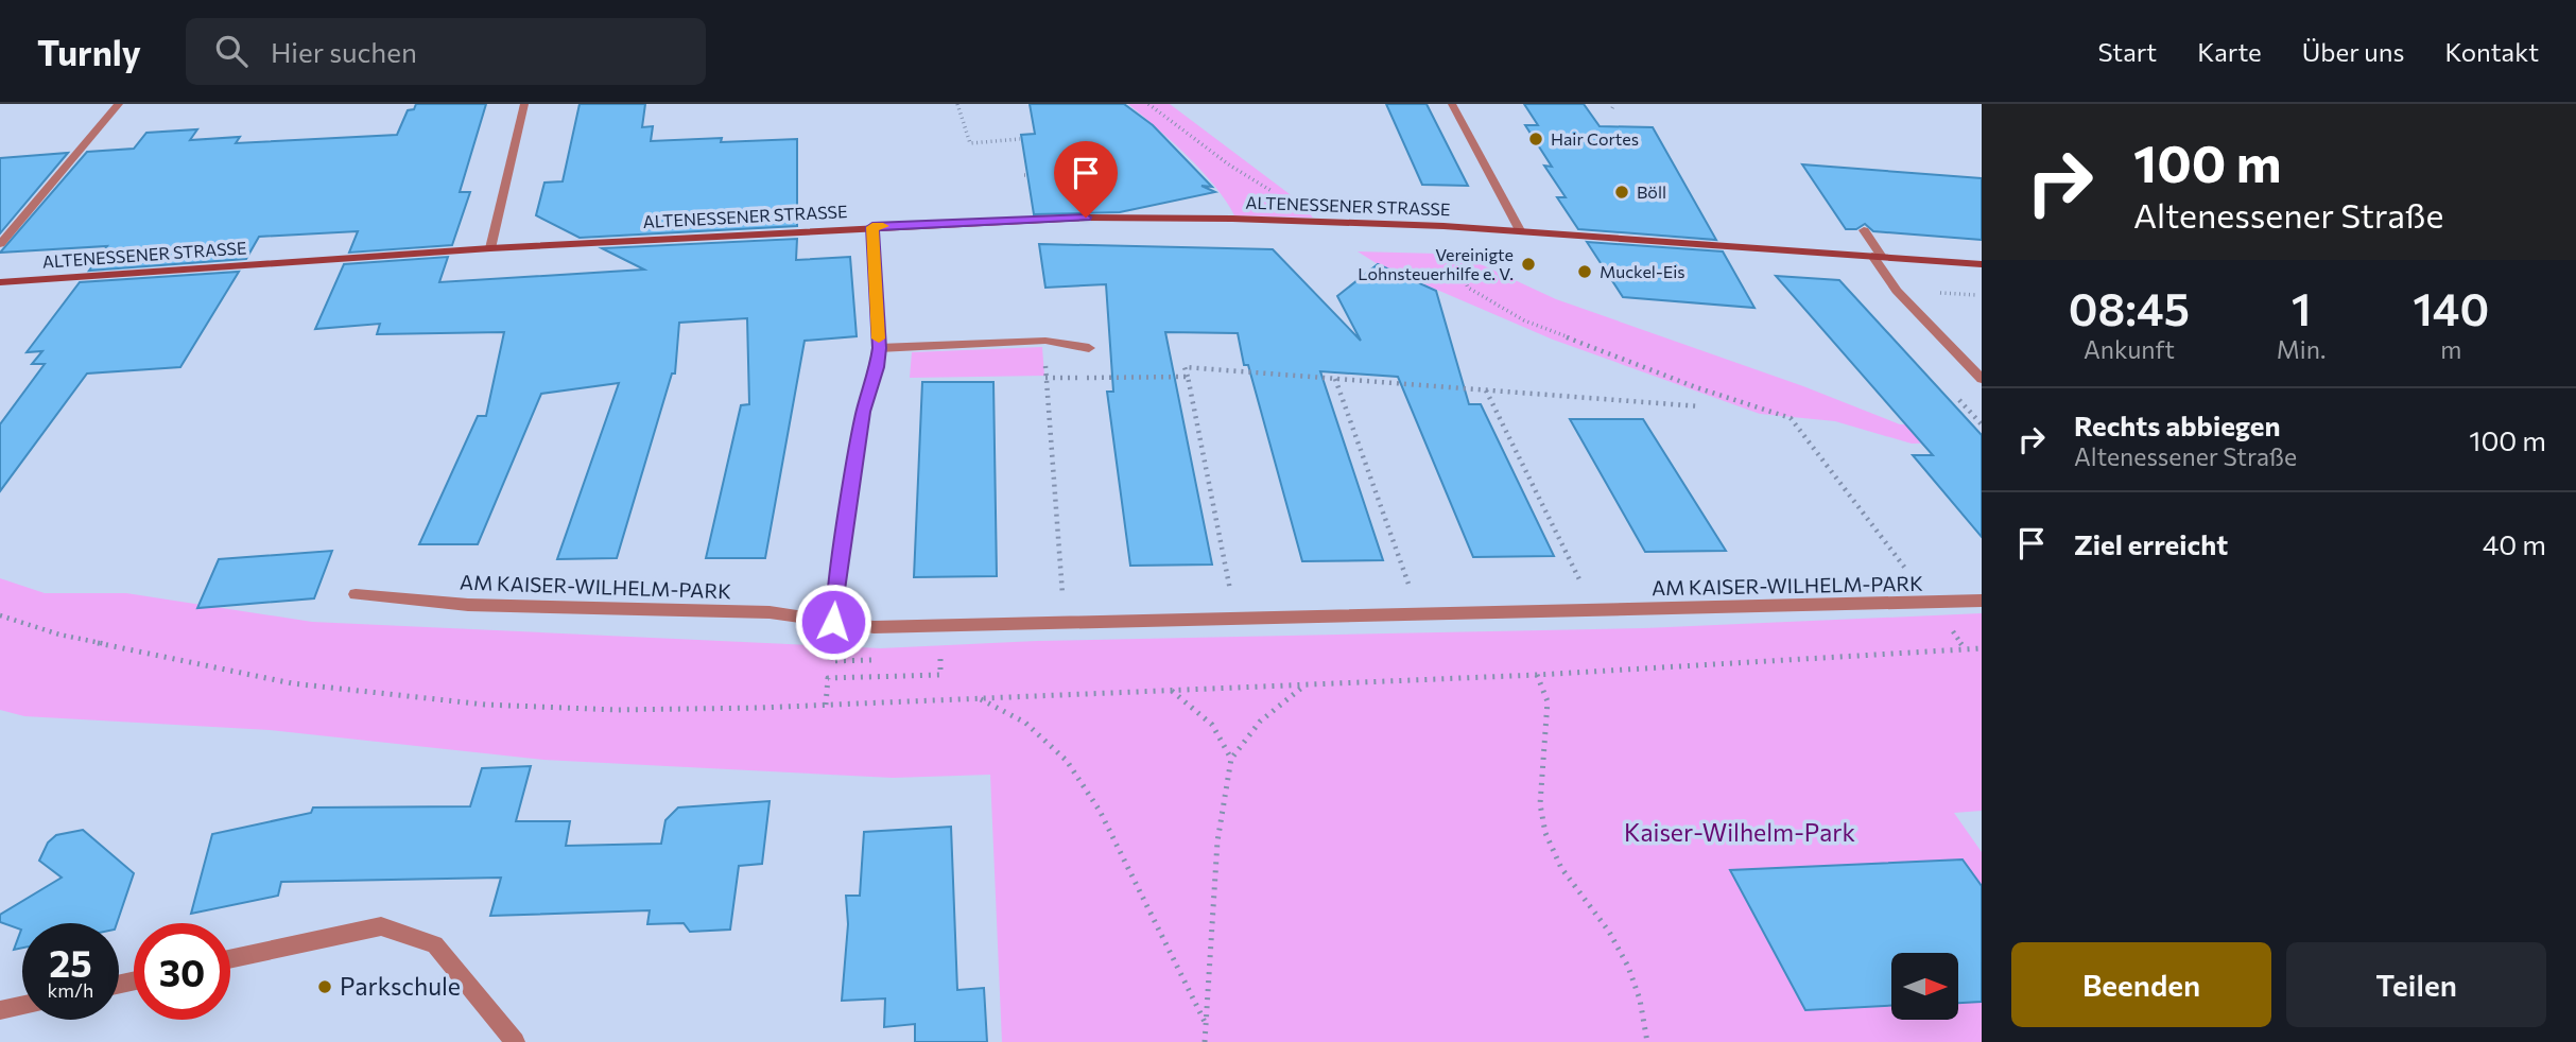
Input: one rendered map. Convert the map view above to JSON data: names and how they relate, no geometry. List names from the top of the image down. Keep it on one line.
{"streets":{"main road":["ALTENESSENER STRASSE"],"street":["AM KAISER-WILHELM-PARK"]},"parks":["Kaiser-Wilhelm-Park"],"places":["Hair Cortes","Böll","Vereinigte Lohnsteuerhilfe e. V.","Muckel-Eis","Parkschule"],"north":"right","page":{"header":"Turnly","search":"Hier suchen","nav":["Start","Karte","Über uns","Kontakt"],"turn":["100 m","Altenessener Straße"],"eta":["08:45","Ankunft","1","Min.","140","m"],"list":[{"name":"Rechts abbiegen","note":"Altenessener Straße","value":"100 m"},{"name":"Ziel erreicht","value":"40 m"}],"speed":"25 km/h","limit":"30","buttons":["Beenden","Teilen"]}}
